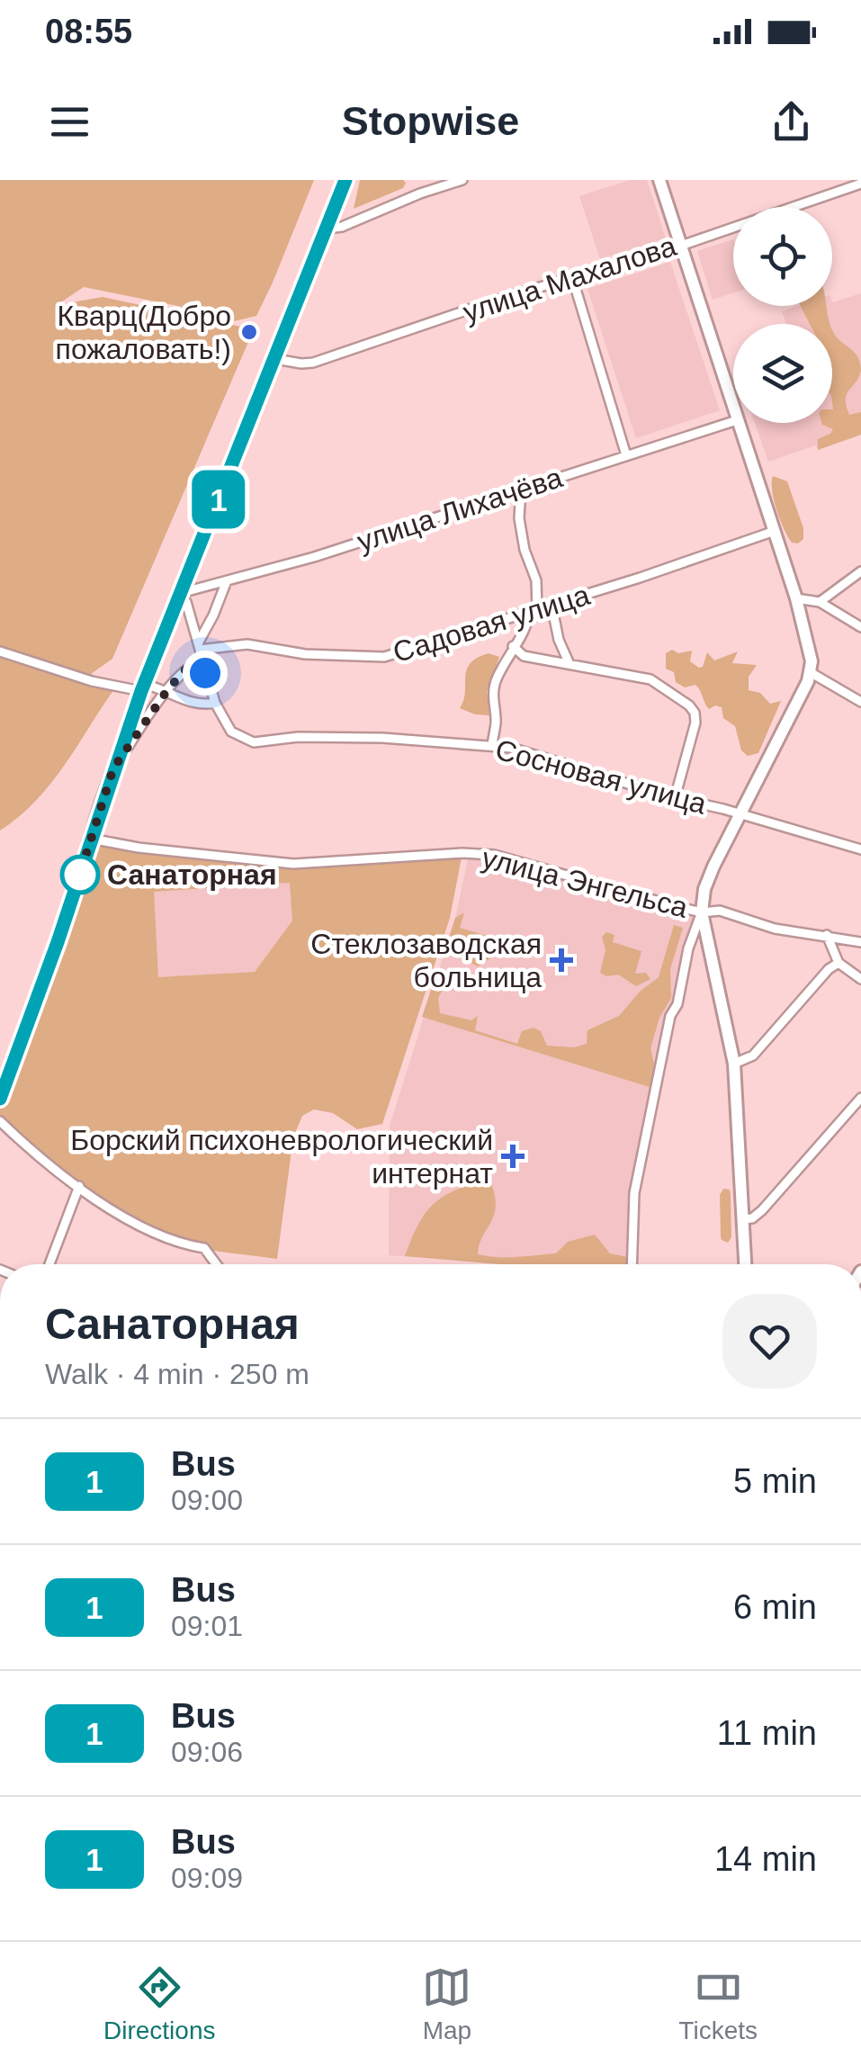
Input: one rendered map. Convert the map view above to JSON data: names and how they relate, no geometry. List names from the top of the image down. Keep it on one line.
{"streets":{"street":["улица Махалова","улица Лихачёва","Садовая улица","Сосновая улица","улица Энгельса"]},"places":{"other":["Кварц(Добро пожаловать!)","Санаторная"],"health":["Стеклозаводская больница","Борский психоневрологический интернат"]},"lines":["bus line 1"],"page":{"status":"08:55","header":"Stopwise","on_map":"1","heading":["Санаторная","Walk · 4 min · 250 m"],"list":[{"mark":"1","name":"Bus","note":"09:00","value":"5 min"},{"mark":"1","name":"Bus","note":"09:01","value":"6 min"},{"mark":"1","name":"Bus","note":"09:06","value":"11 min"},{"mark":"1","name":"Bus","note":"09:09","value":"14 min"}],"tabs":["Directions","Map","Tickets"]}}
